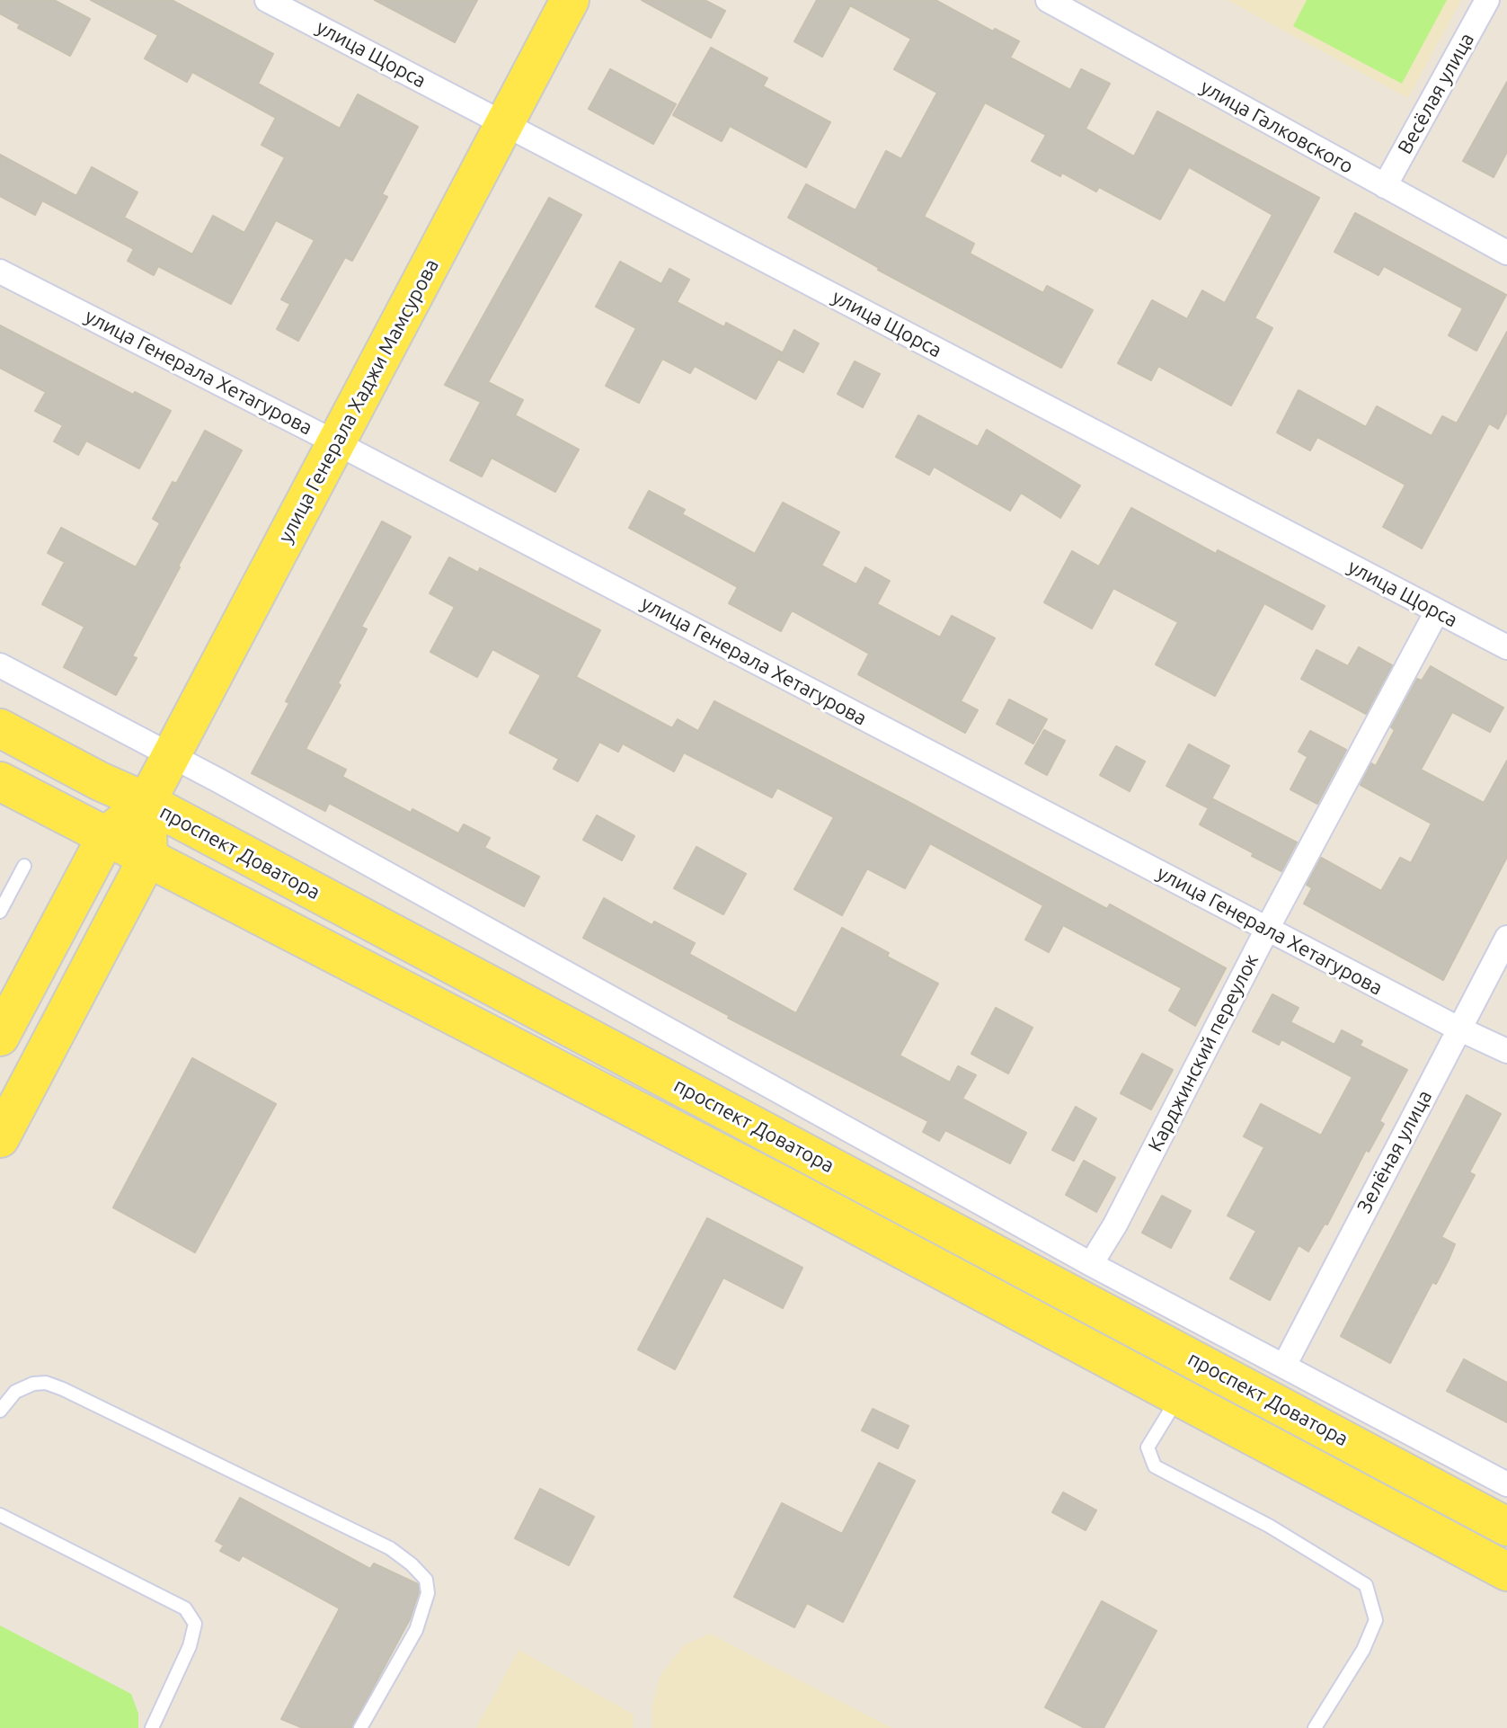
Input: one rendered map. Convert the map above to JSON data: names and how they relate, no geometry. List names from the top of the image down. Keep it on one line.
{"streets":{"main road":["улица Генерала Хаджи Мамсурова","проспект Доватора"],"street":["улица Щорса","Весёлая улица","улица Галковского","улица Генерала Хетагурова","Карджинский переулок","Зелёная улица"]},"crossings":[["улица Щорса","улица Генерала Хаджи Мамсурова"],["улица Щорса","Карджинский переулок"],["Весёлая улица","улица Галковского"],["улица Генерала Хетагурова","улица Генерала Хаджи Мамсурова"],["улица Генерала Хетагурова","Карджинский переулок"],["улица Генерала Хетагурова","Зелёная улица"],["улица Генерала Хаджи Мамсурова","проспект Доватора"],["проспект Доватора","Карджинский переулок"],["проспект Доватора","Зелёная улица"]]}
